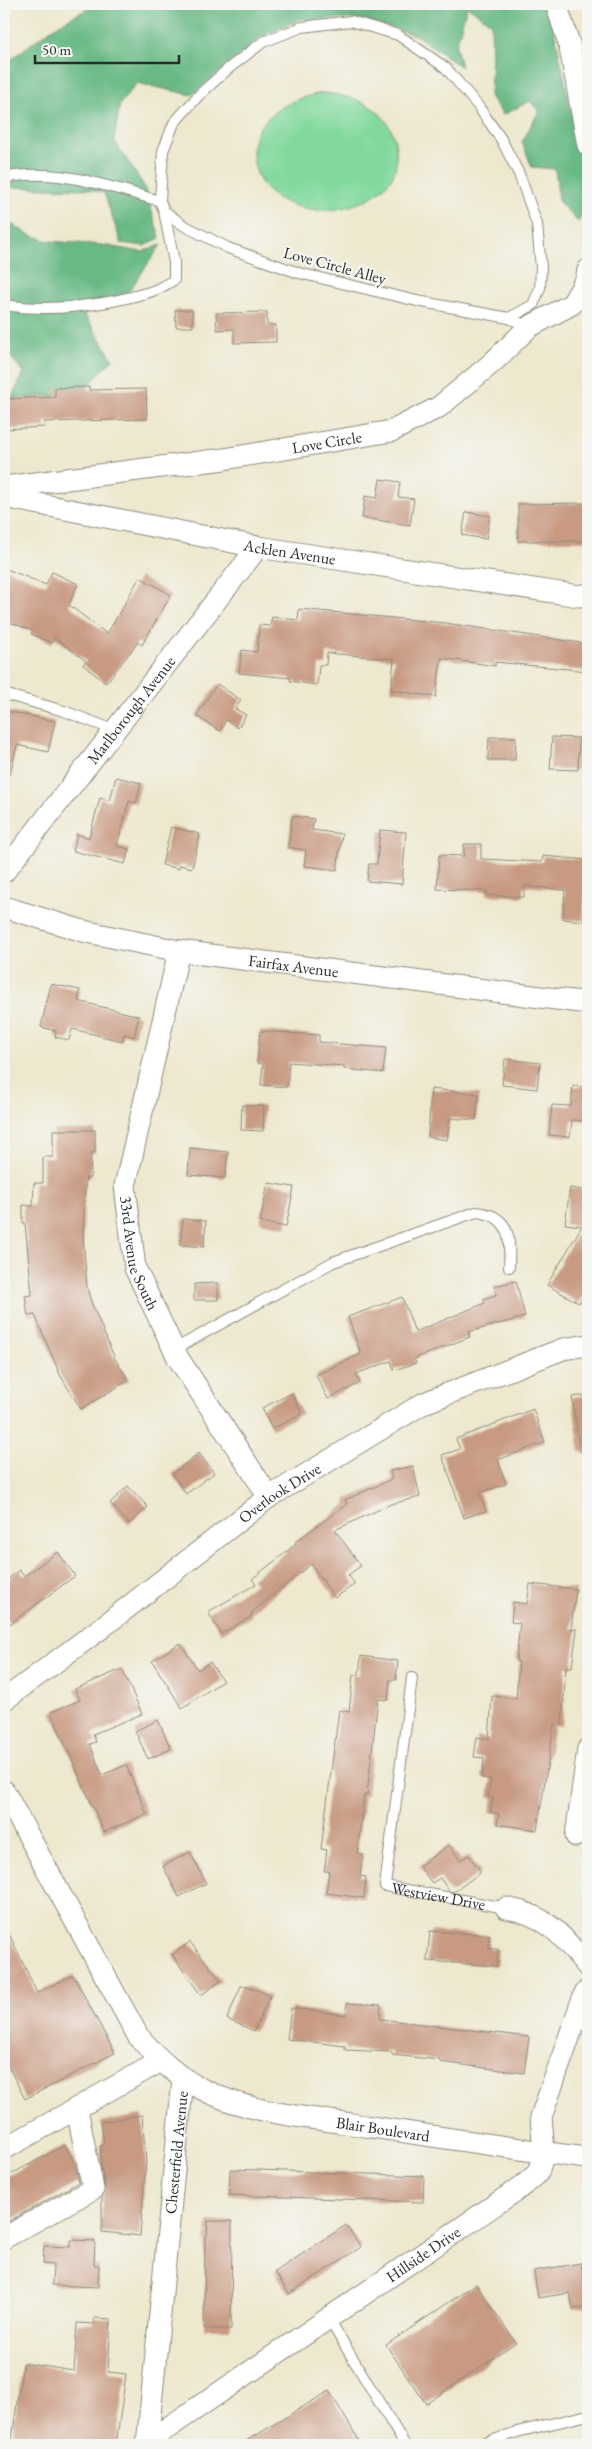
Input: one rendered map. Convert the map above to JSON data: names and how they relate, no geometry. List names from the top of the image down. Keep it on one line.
{"streets":{"street":["Love Circle","Acklen Avenue","Marlborough Avenue","Fairfax Avenue","33rd Avenue South","Overlook Drive","Westview Drive","Blair Boulevard","Chesterfield Avenue","Hillside Drive"],"lane":["Love Circle Alley"]},"crossings":[["Love Circle Alley","Love Circle"],["Acklen Avenue","Marlborough Avenue"],["Fairfax Avenue","33rd Avenue South"],["33rd Avenue South","Overlook Drive"],["Blair Boulevard","Chesterfield Avenue"],["Blair Boulevard","Hillside Drive"],["Chesterfield Avenue","Hillside Drive"]],"scale_bar":"50 m"}
